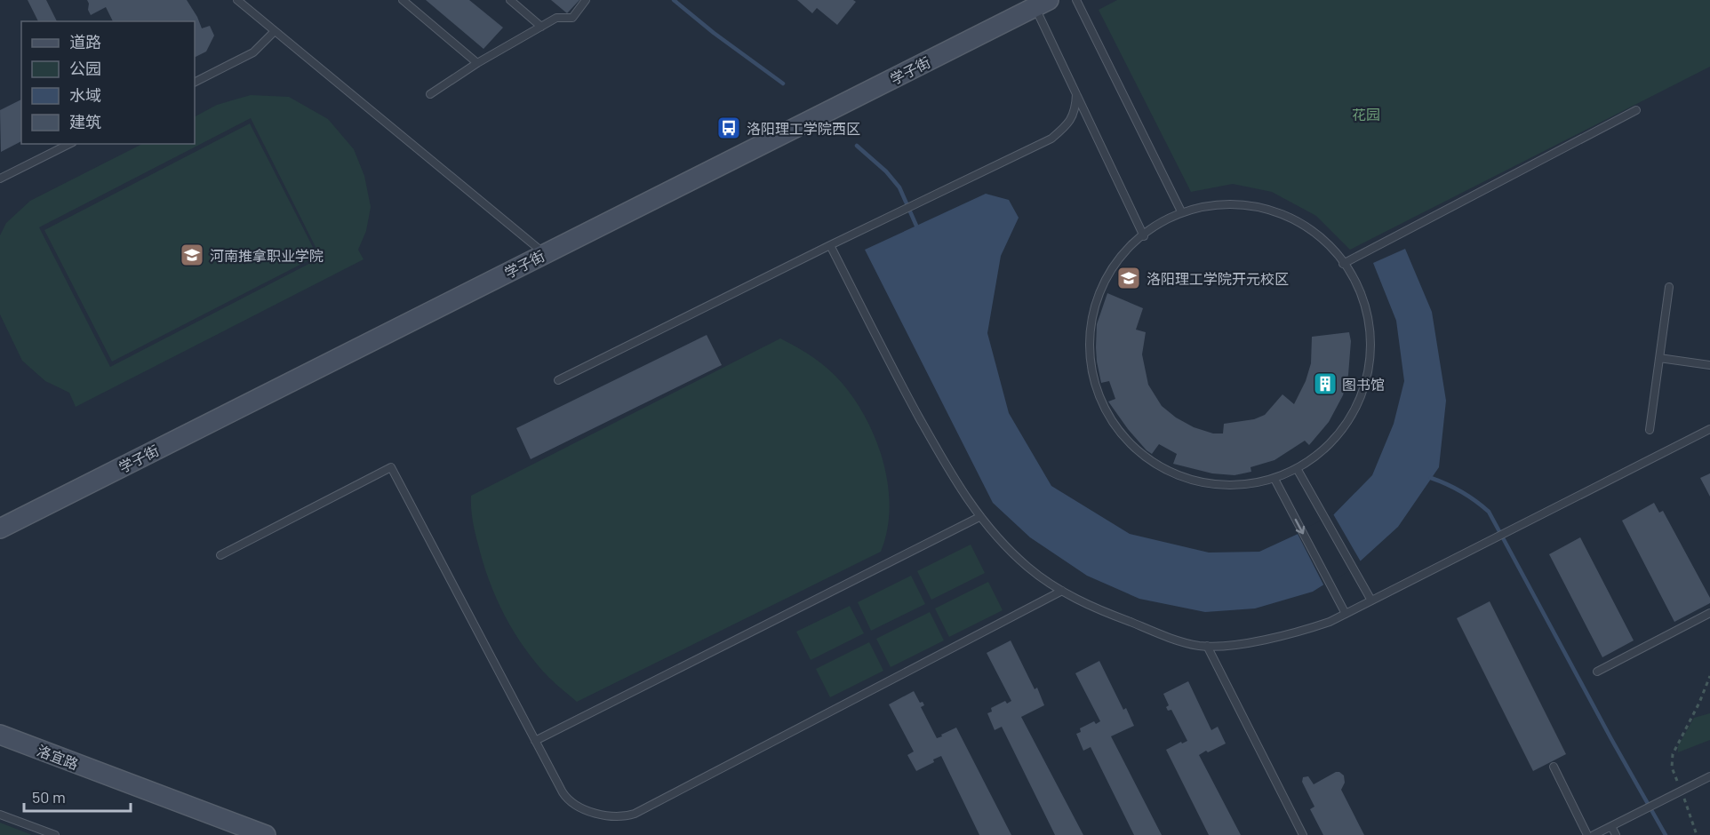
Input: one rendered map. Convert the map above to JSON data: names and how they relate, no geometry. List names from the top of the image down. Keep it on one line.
{"streets":{"street":["学子街","洛宜路"]},"parks":["花园"],"places":{"bus stop":["洛阳理工学院西区"],"school or university":["河南推拿职业学院","洛阳理工学院开元校区"],"building":["图书馆"]},"legend":["道路","公园","水域","建筑"],"scale_bar":"50 m"}
